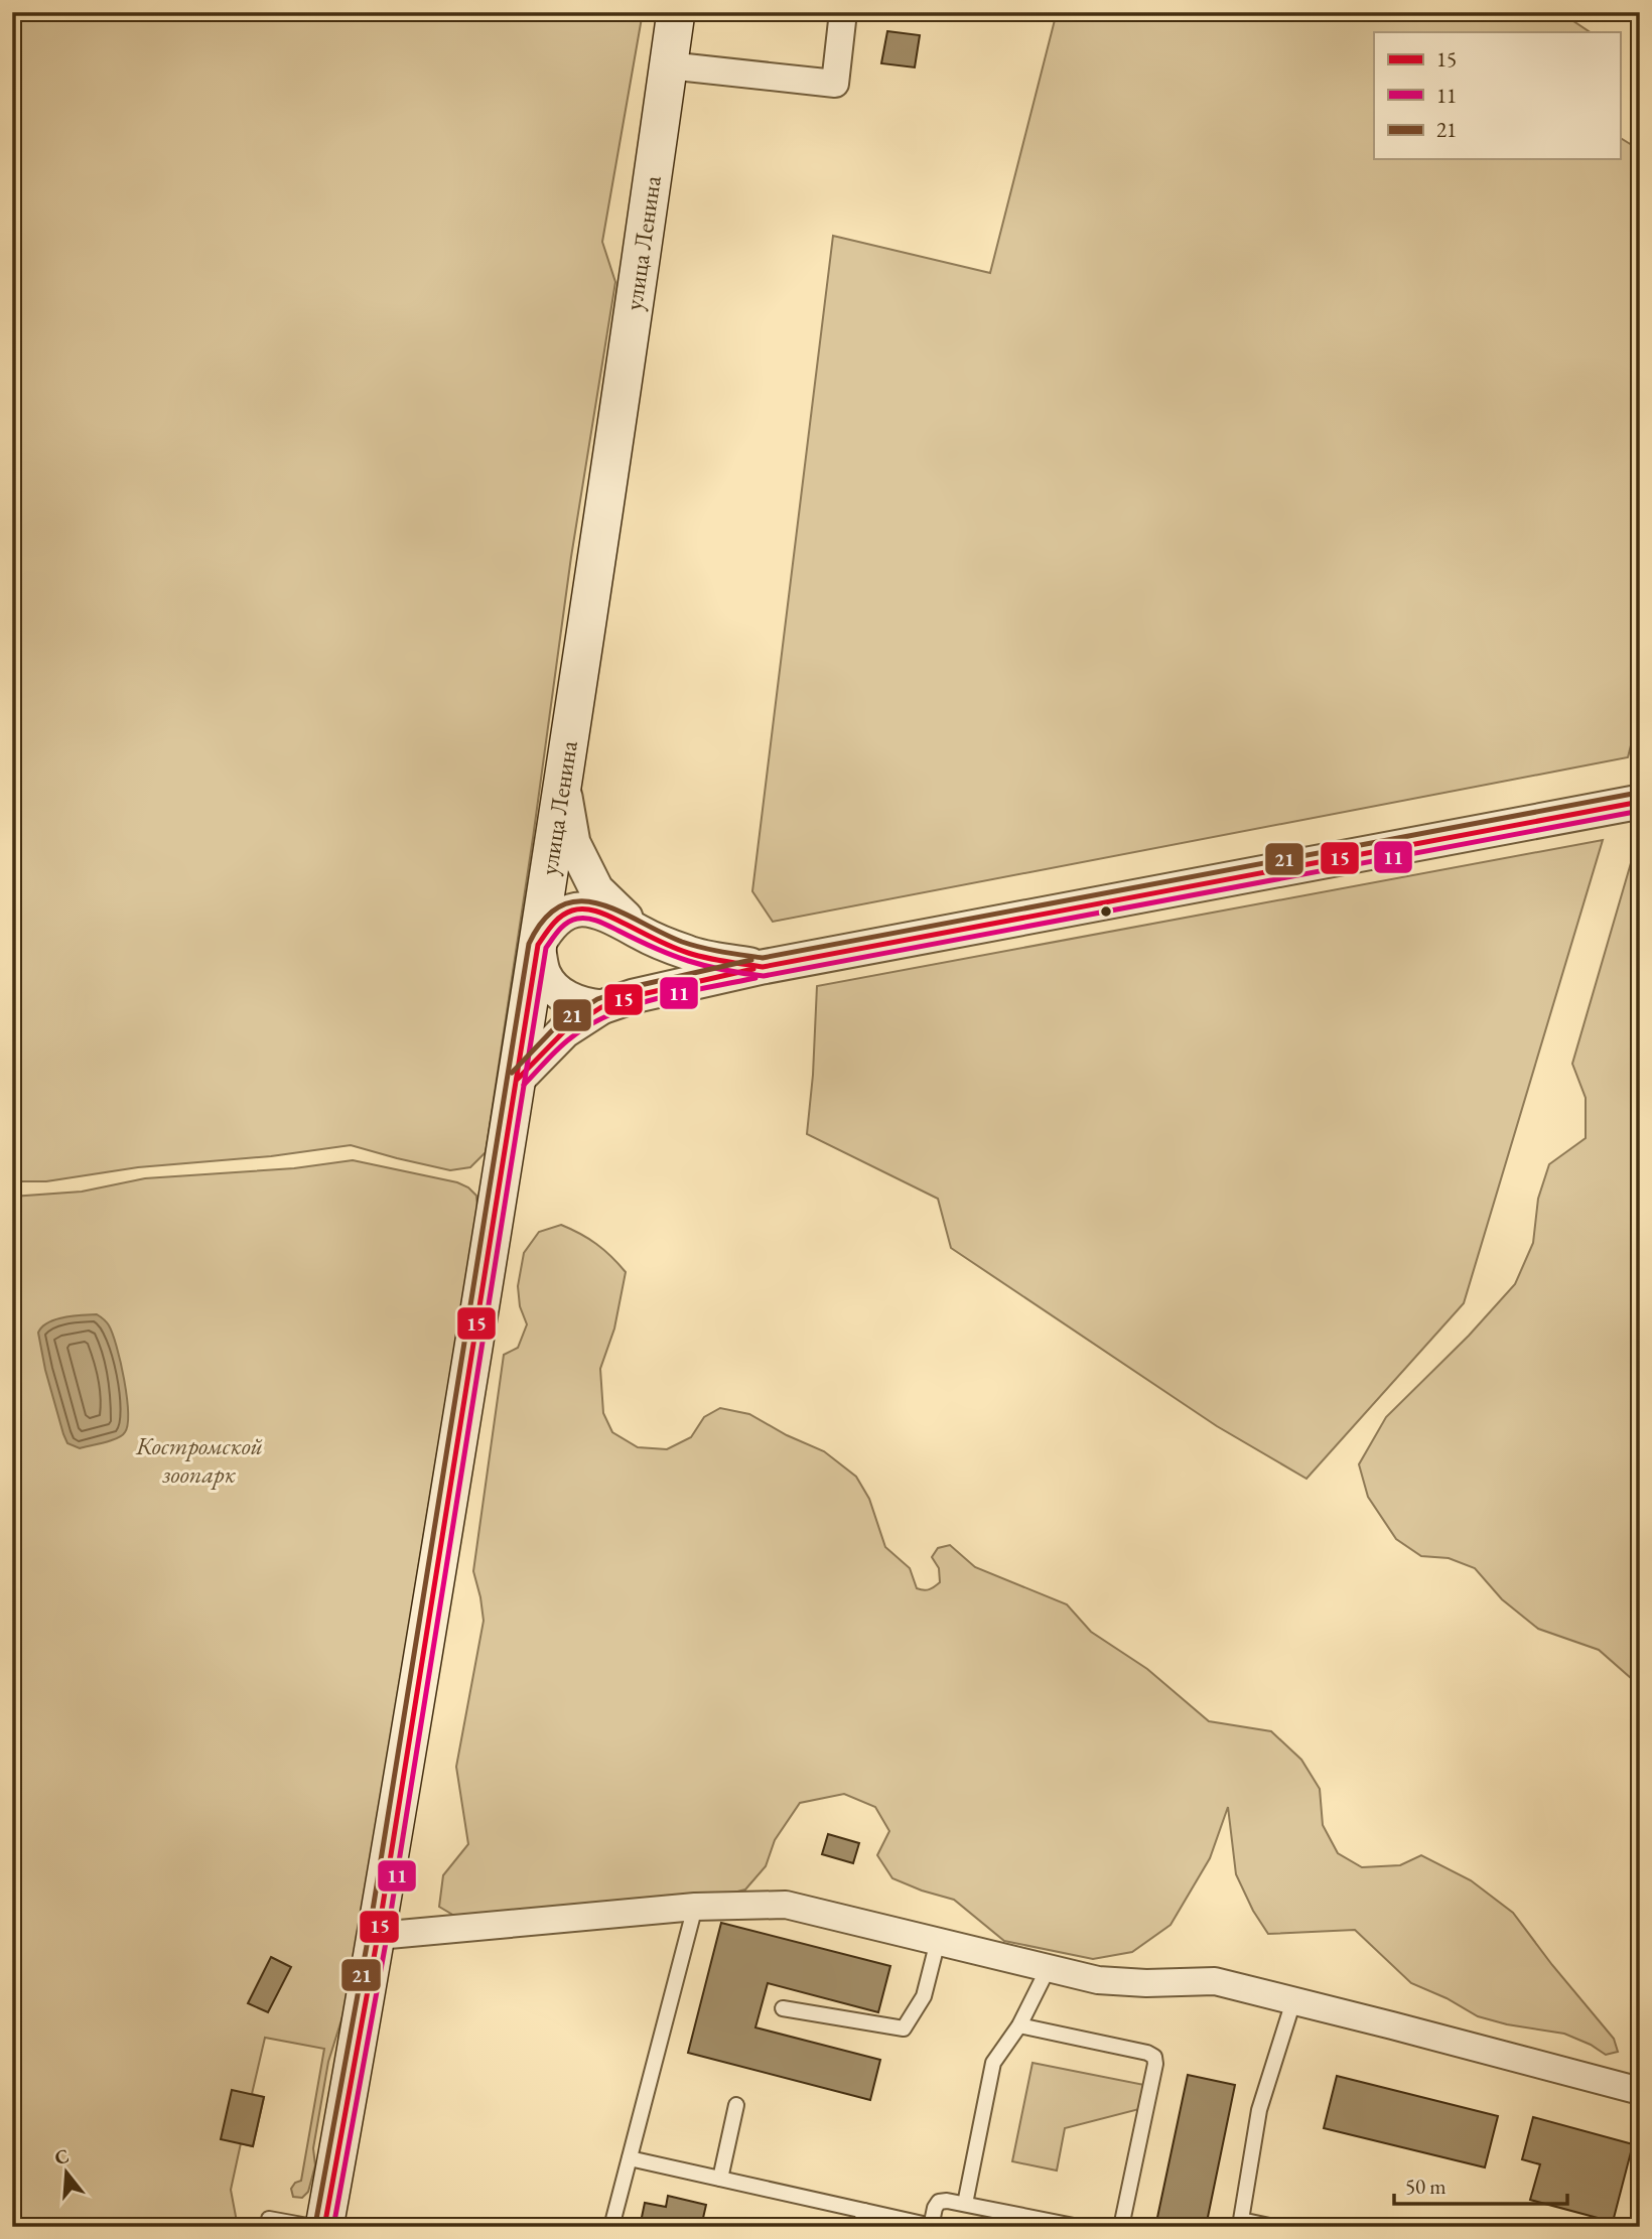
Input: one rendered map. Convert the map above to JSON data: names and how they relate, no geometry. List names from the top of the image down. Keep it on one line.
{"streets":{"main road":["улица Ленина"]},"parks":["Костромской зоопарк"],"lines":["transit line 21","transit line 15","transit line 11"],"legend":["15","11","21"],"scale_bar":"50 m","north":"top"}
